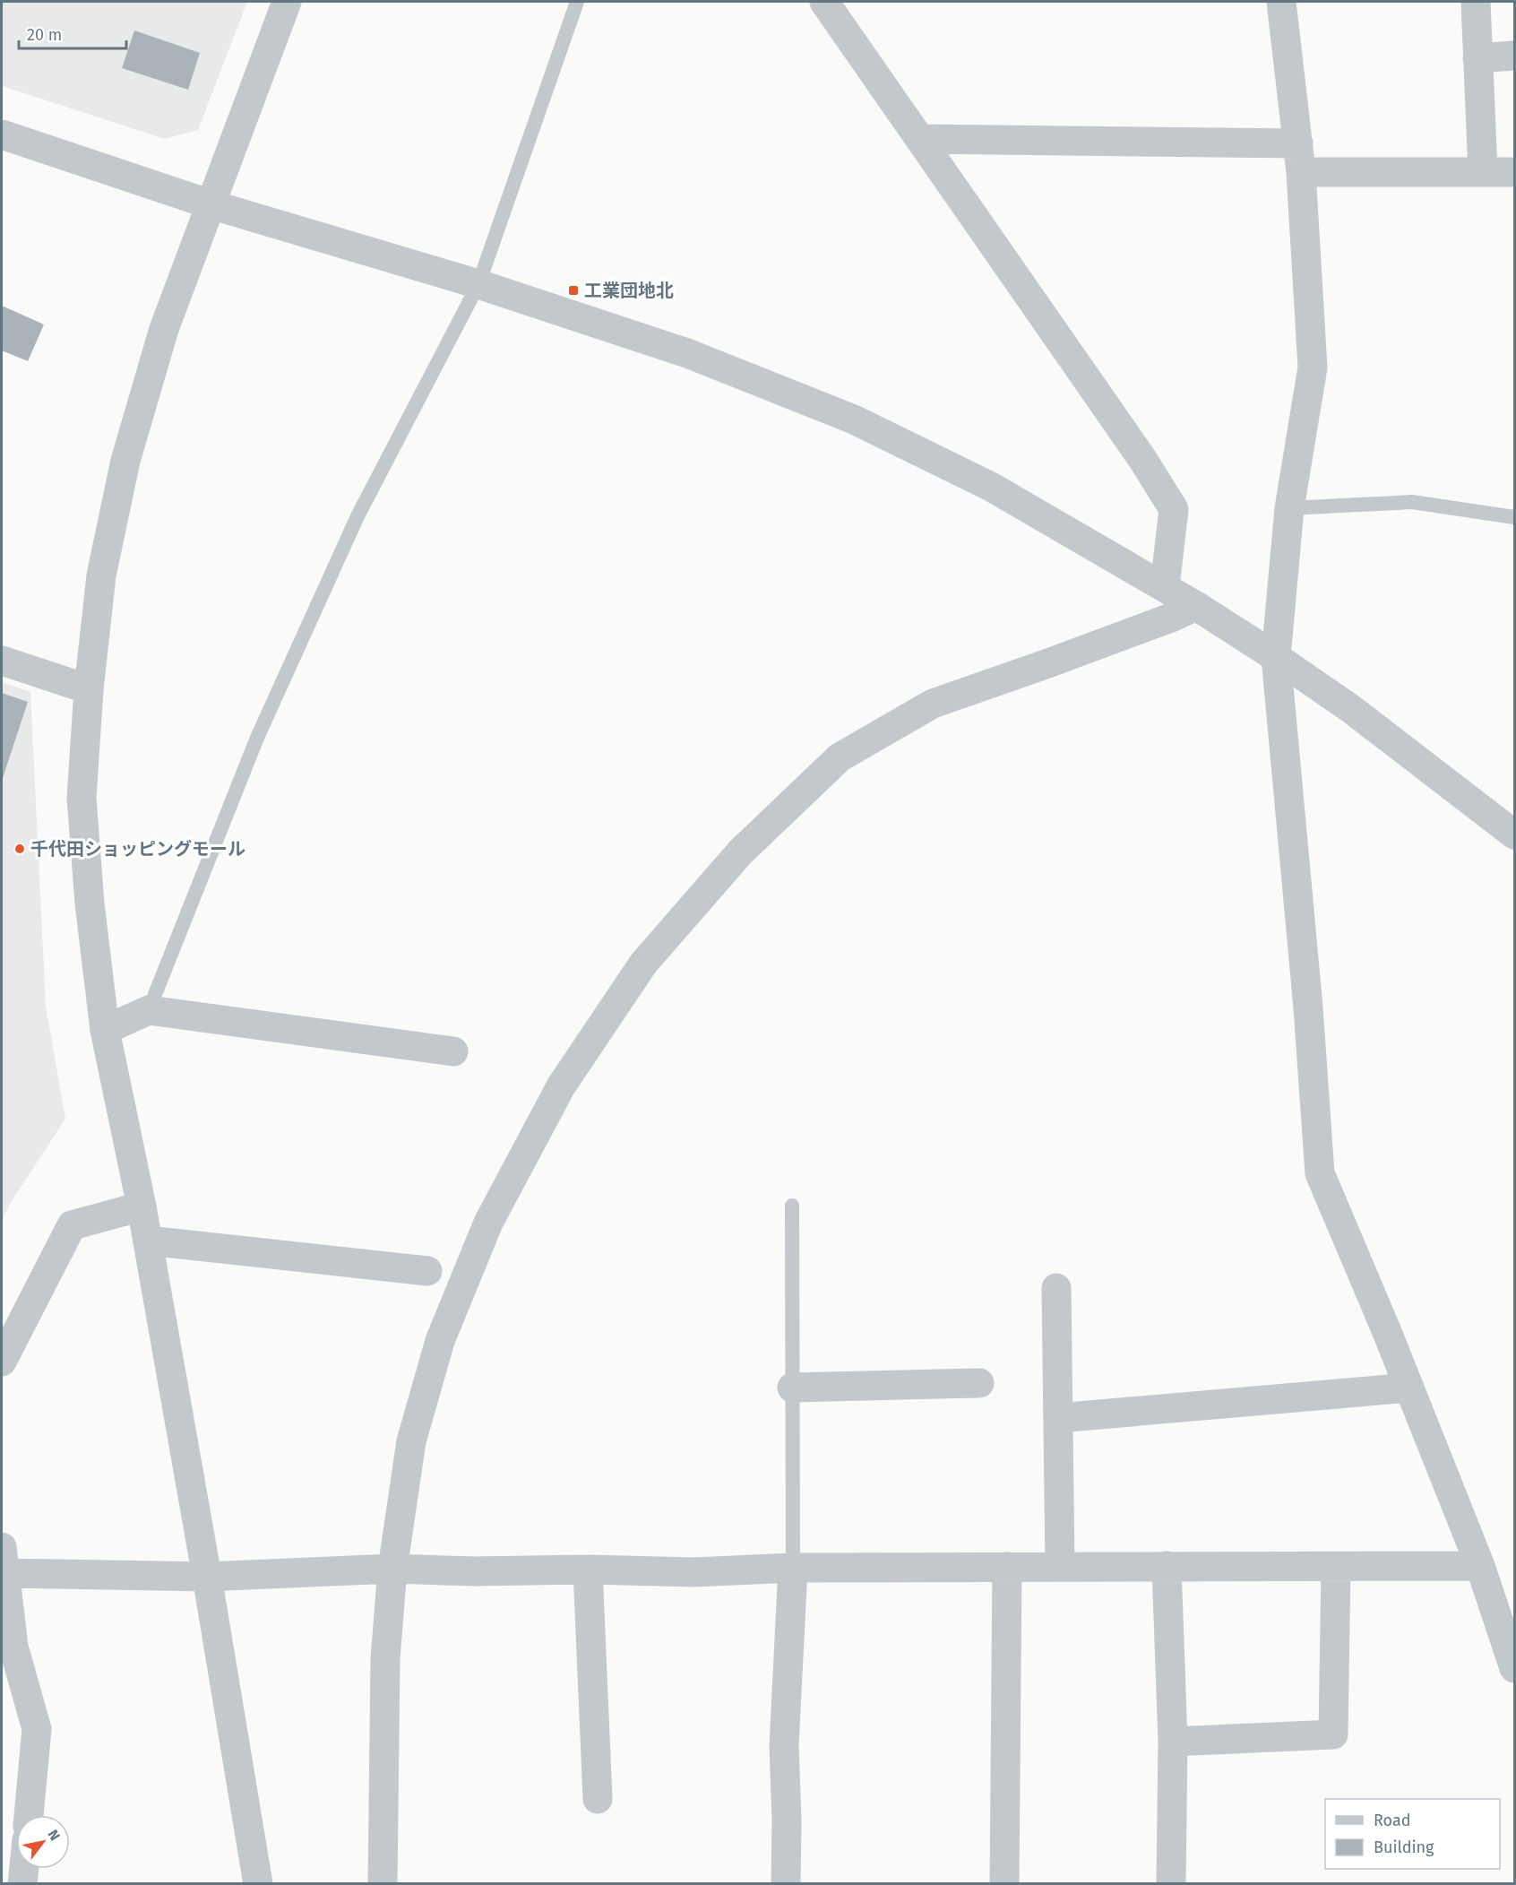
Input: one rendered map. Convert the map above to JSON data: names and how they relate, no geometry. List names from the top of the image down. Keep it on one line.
{"places":{"transit":["工業団地北"],"other":["千代田ショッピングモール"]},"legend":["Road","Building"],"scale_bar":"20 m","north":"top right"}
